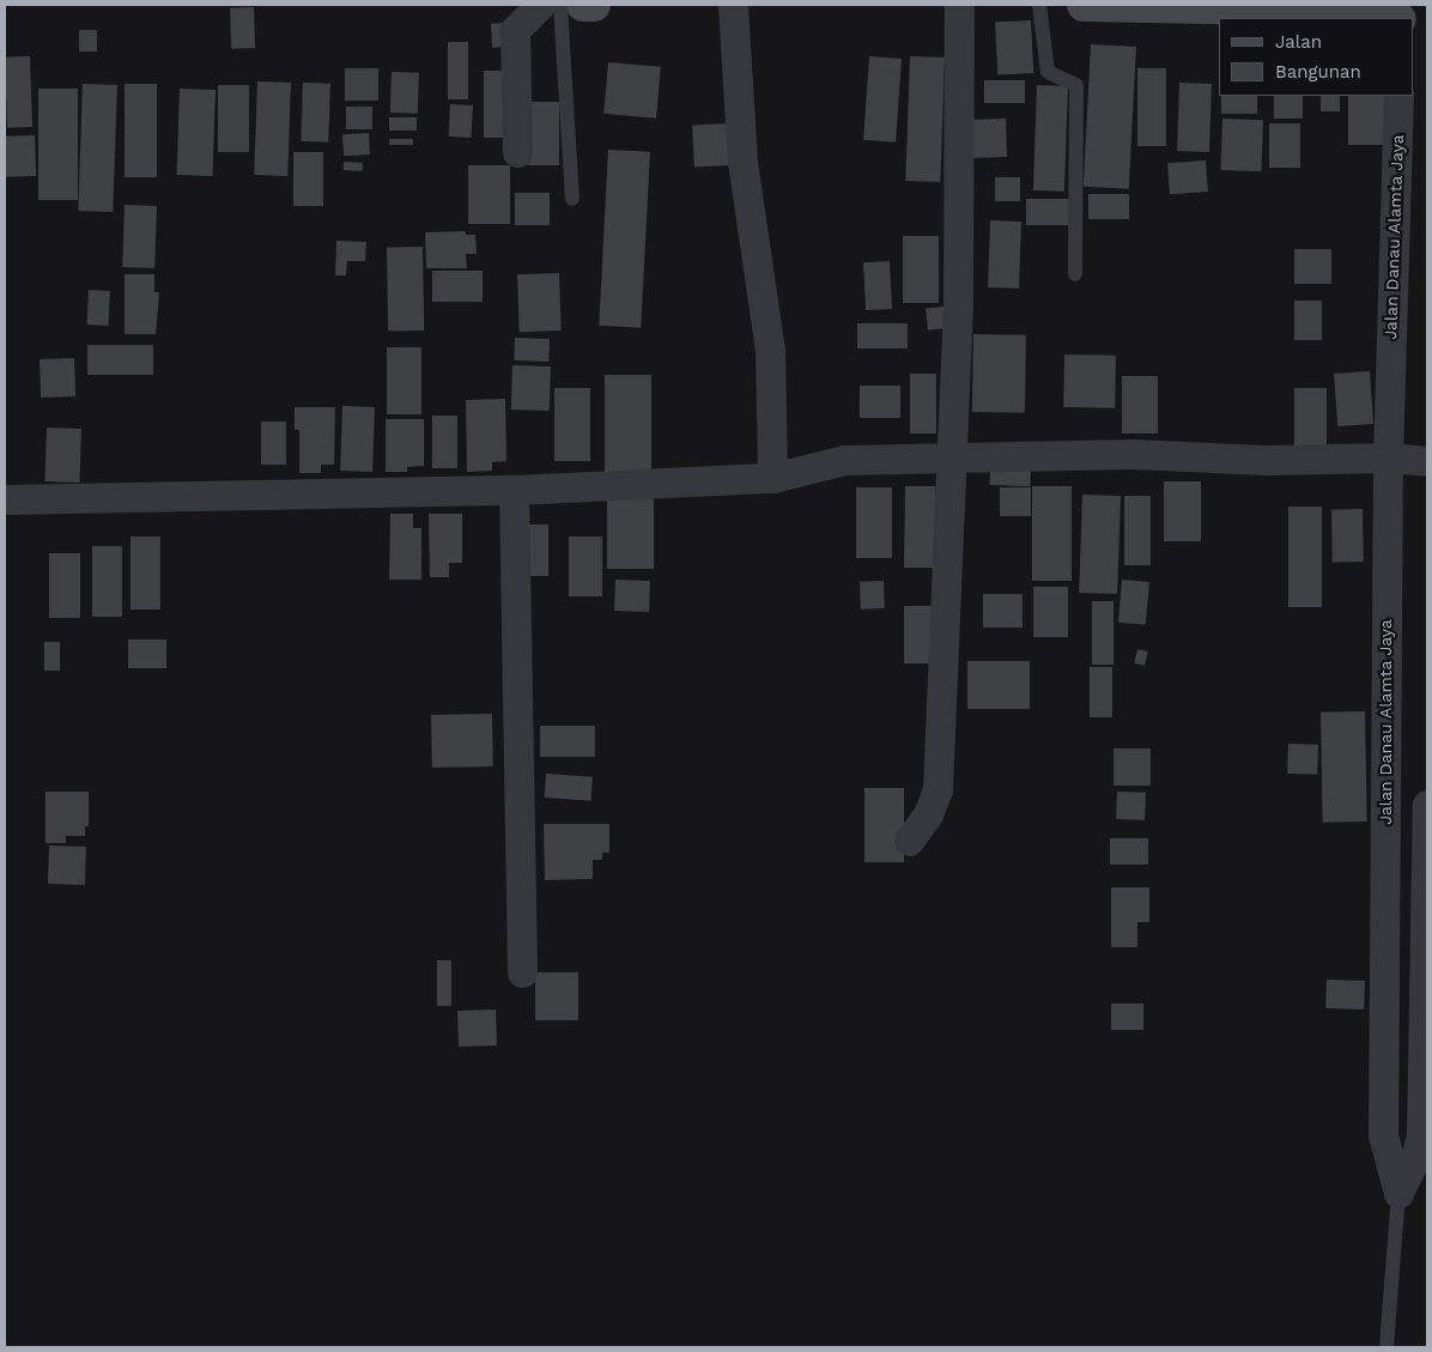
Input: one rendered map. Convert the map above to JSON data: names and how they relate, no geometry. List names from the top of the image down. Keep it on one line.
{"streets":{"street":["Jalan Danau Alamta Jaya"]},"legend":["Jalan","Bangunan"]}
